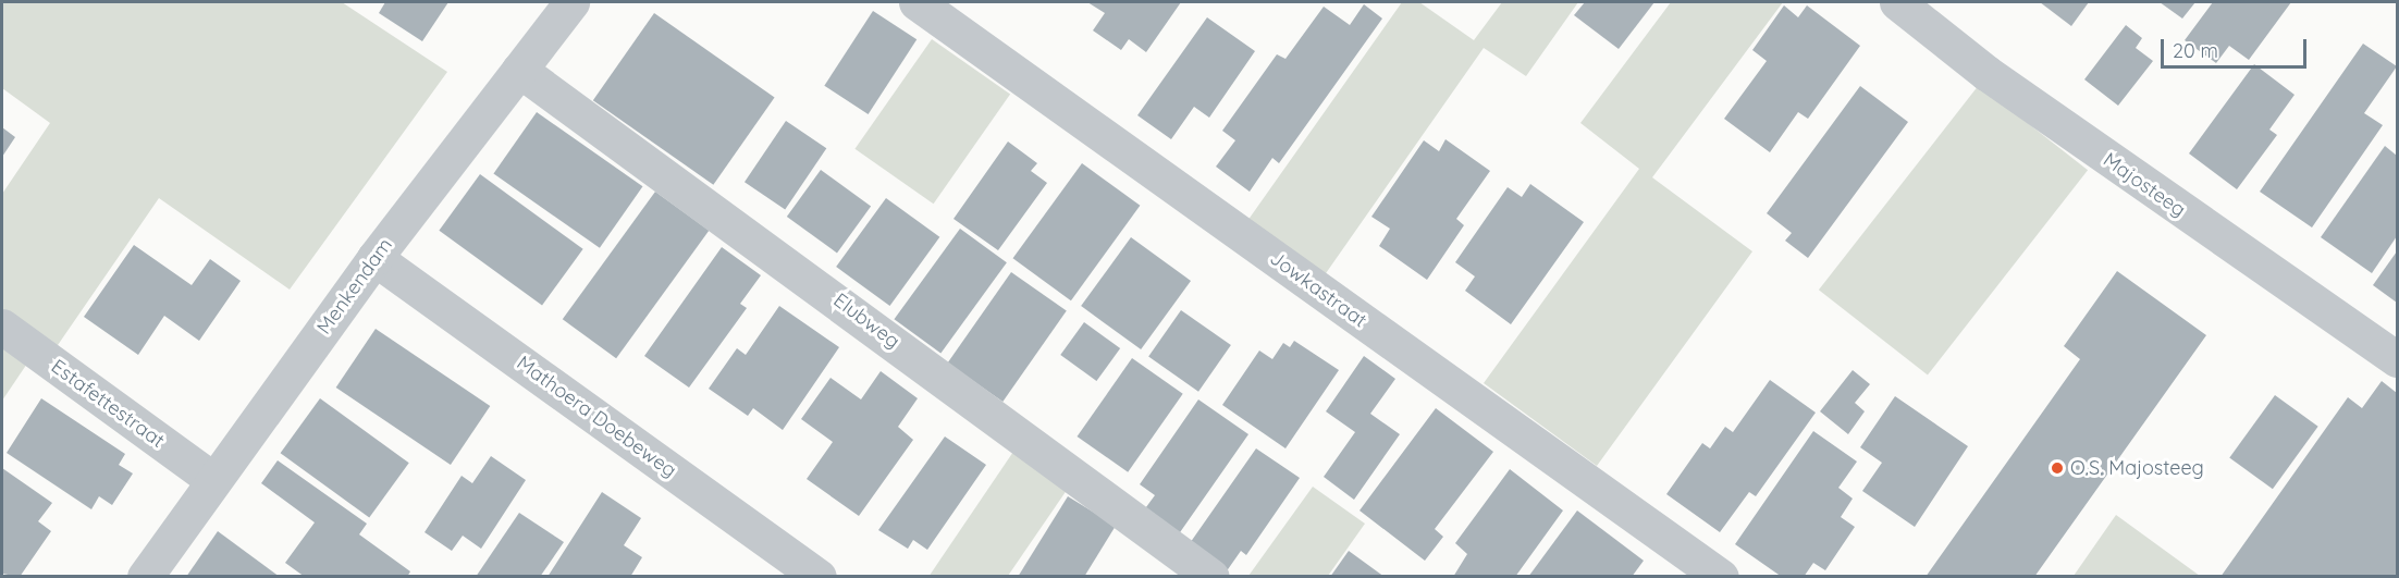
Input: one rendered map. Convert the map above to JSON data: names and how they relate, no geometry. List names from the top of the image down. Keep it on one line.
{"streets":{"street":["Majosteeg","Menkendam","Jowkastraat","Elubweg","Estafettestraat","Mathoera Doebeweg"]},"crossings":[["Menkendam","Elubweg"],["Menkendam","Estafettestraat"],["Menkendam","Mathoera Doebeweg"]],"places":["O.S. Majosteeg"],"scale_bar":"20 m"}
